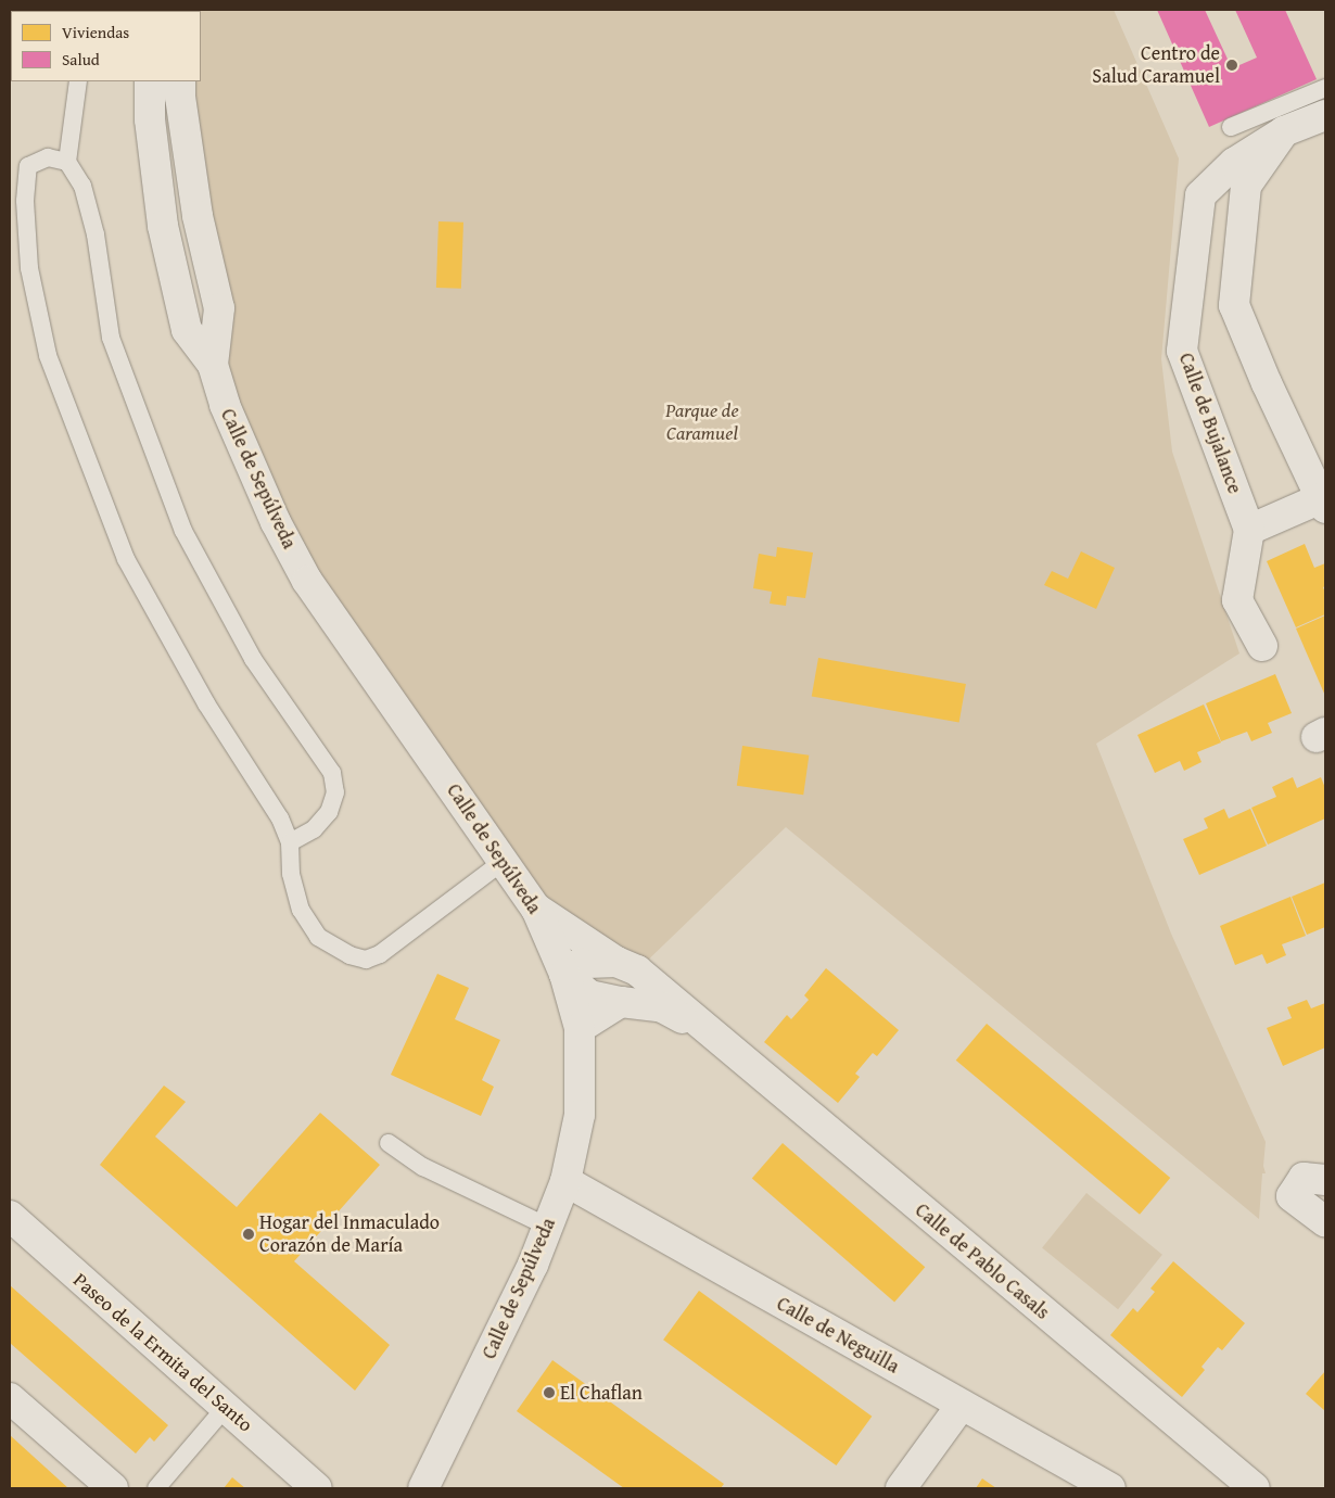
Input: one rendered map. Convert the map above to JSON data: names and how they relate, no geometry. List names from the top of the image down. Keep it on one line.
{"streets":{"street":["Calle de Bujalance","Calle de Sepúlveda","Calle de Pablo Casals","Calle de Neguilla","Paseo de la Ermita del Santo"]},"crossings":[["Calle de Sepúlveda","Calle de Pablo Casals"],["Calle de Sepúlveda","Calle de Neguilla"]],"parks":["Parque de Caramuel"],"places":["Centro de Salud Caramuel","Hogar del Inmaculado Corazón de María","El Chaflan"],"legend":["Viviendas","Salud"]}
